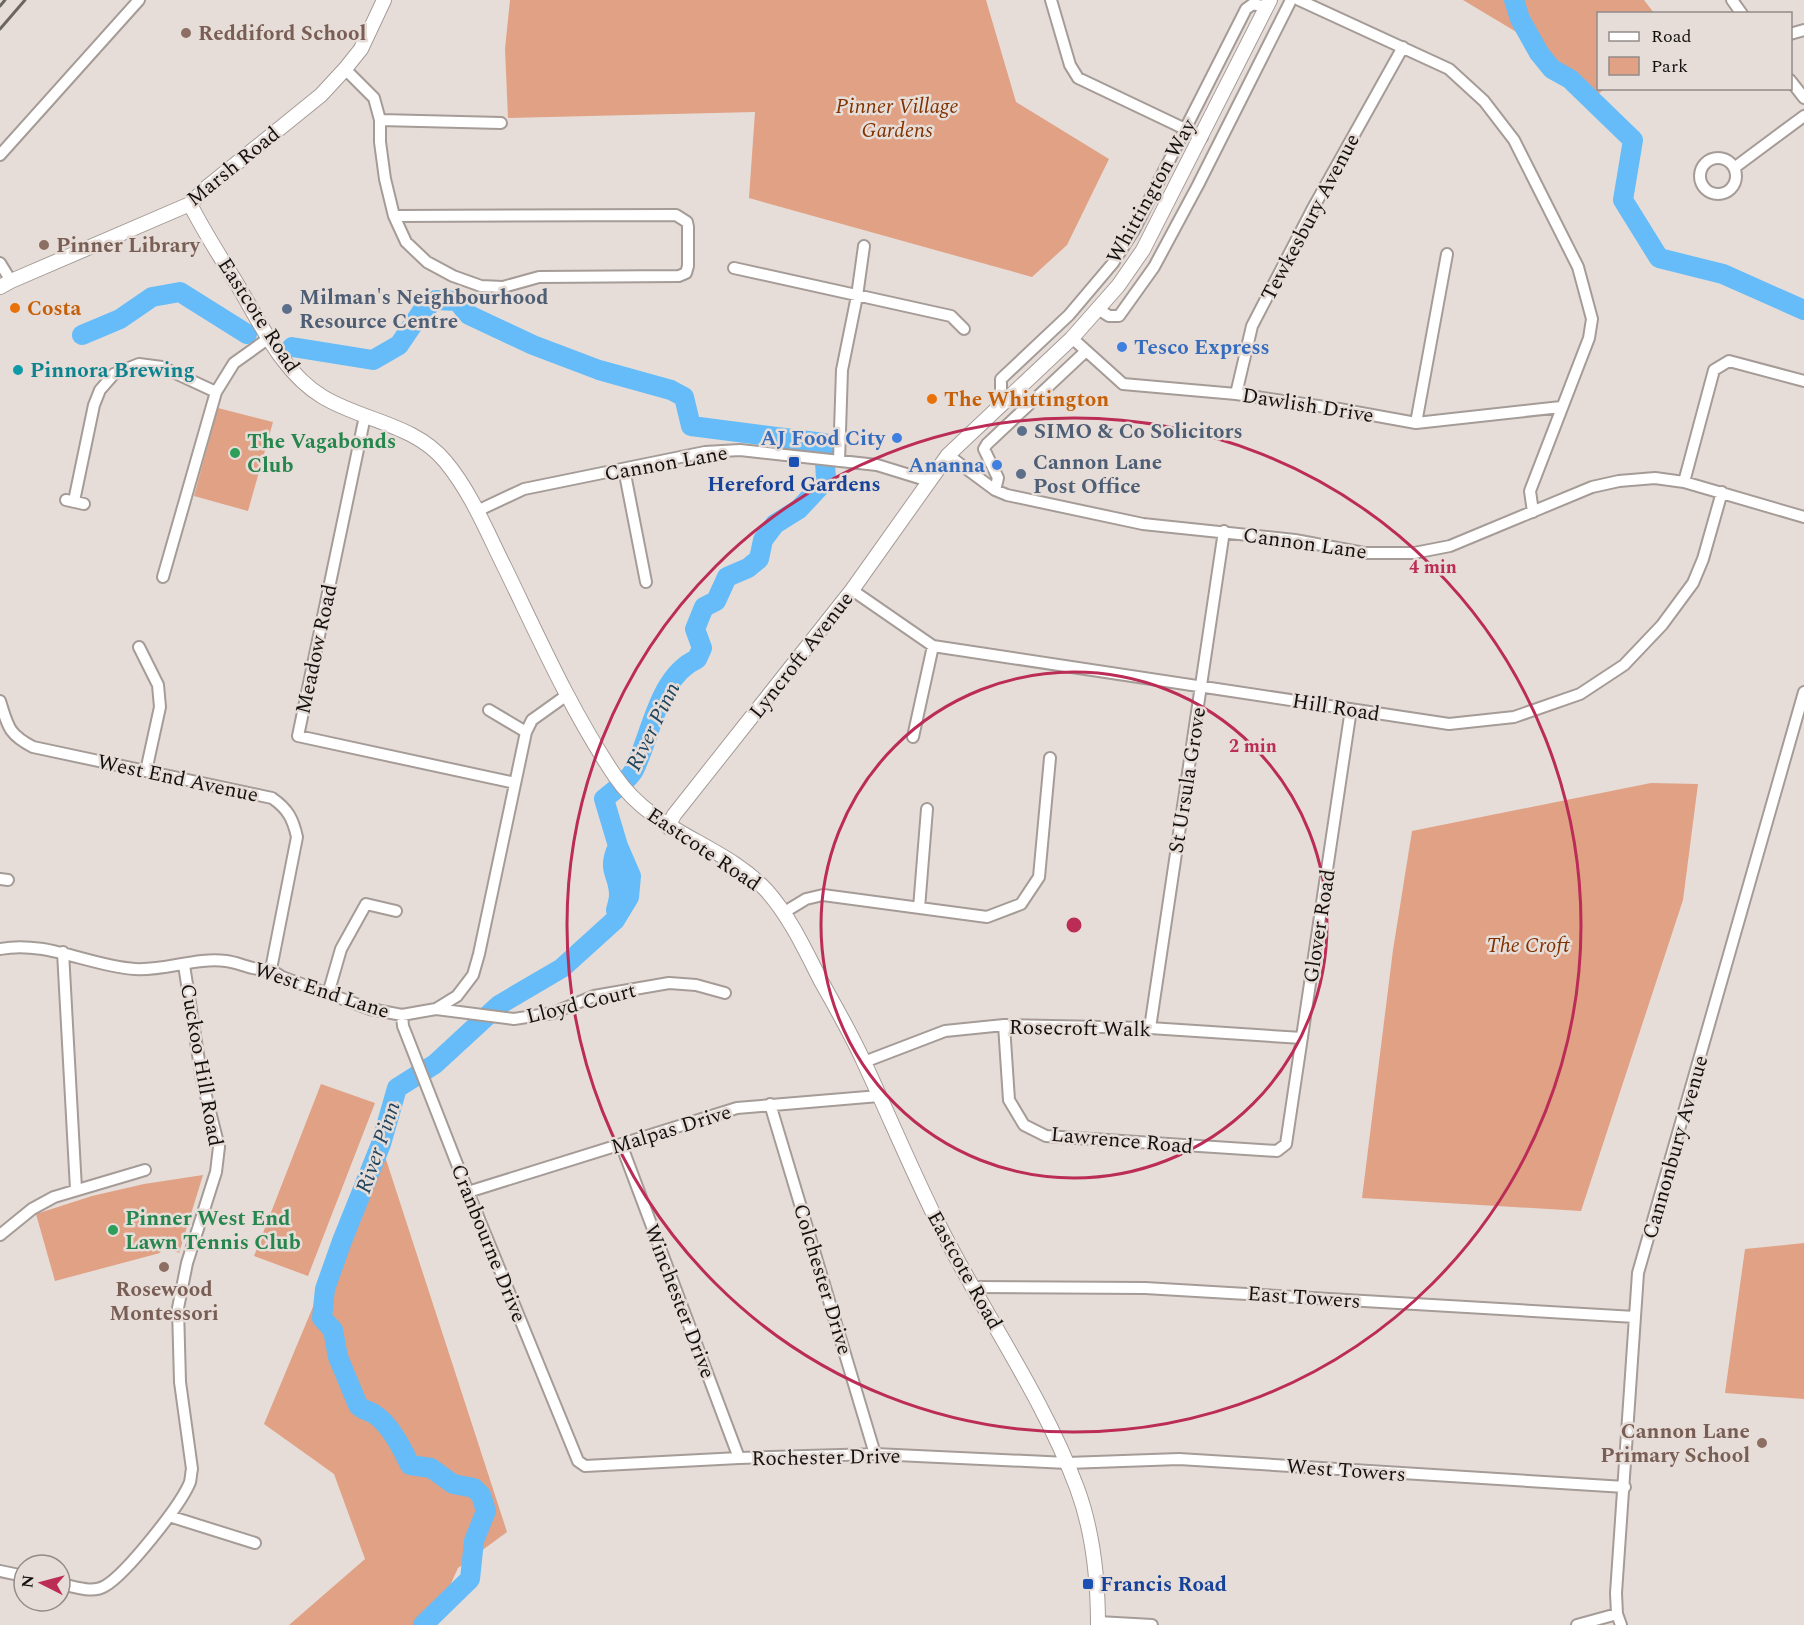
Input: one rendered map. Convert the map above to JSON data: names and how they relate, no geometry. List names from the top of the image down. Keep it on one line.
{"streets":{"street":["Marsh Road","Whittington Way","Tewkesbury Avenue","Eastcote Road","Dawlish Drive","Cannon Lane","Meadow Road","Lyncroft Avenue","Hill Road","West End Avenue","St Ursula Grove","Glover Road","West End Lane","Lloyd Court","Rosecroft Walk","Cuckoo Hill Road","Malpas Drive","Lawrence Road","Cannonbury Avenue","Cranbourne Drive","Colchester Drive","East Towers","Winchester Drive","Rochester Drive","West Towers"]},"crossings":[["Marsh Road","Eastcote Road"],["Whittington Way","Dawlish Drive"],["Whittington Way","Cannon Lane"],["Whittington Way","Lyncroft Avenue"],["Tewkesbury Avenue","Dawlish Drive"],["Eastcote Road","Cannon Lane"],["Eastcote Road","Meadow Road"],["Eastcote Road","Lyncroft Avenue"],["Eastcote Road","West End Lane"],["Eastcote Road","Rosecroft Walk"],["Eastcote Road","Malpas Drive"],["Eastcote Road","East Towers"],["Eastcote Road","Rochester Drive"],["Eastcote Road","West Towers"],["Cannon Lane","Lyncroft Avenue"],["Cannon Lane","Hill Road"],["Cannon Lane","St Ursula Grove"],["Meadow Road","West End Lane"],["Lyncroft Avenue","Hill Road"],["Hill Road","St Ursula Grove"],["Hill Road","Glover Road"],["West End Avenue","West End Lane"],["St Ursula Grove","Rosecroft Walk"],["Glover Road","Rosecroft Walk"],["Glover Road","Lawrence Road"],["West End Lane","Lloyd Court"],["West End Lane","Cuckoo Hill Road"],["West End Lane","Cranbourne Drive"],["Rosecroft Walk","Lawrence Road"],["Malpas Drive","Cranbourne Drive"],["Malpas Drive","Colchester Drive"],["Malpas Drive","Winchester Drive"],["Cannonbury Avenue","East Towers"],["Cannonbury Avenue","West Towers"],["Cranbourne Drive","Rochester Drive"],["Colchester Drive","Rochester Drive"],["Winchester Drive","Rochester Drive"],["Rochester Drive","West Towers"]],"water":["River Pinn"],"parks":["Pinner Village Gardens","The Croft"],"places":{"other":["Reddiford School","Pinner Library","Costa","Milman's Neighbourhood Resource Centre","Tesco Express","Pinnora Brewing","The Whittington","SIMO & Co Solicitors","AJ Food City","The Vagabonds Club","Ananna","Cannon Lane Post Office","Pinner West End Lawn Tennis Club","Rosewood Montessori","Cannon Lane Primary School"],"transit":["Hereford Gardens","Francis Road"]},"legend":["Road","Park"],"north":"left","rings":["4 min","2 min"]}
